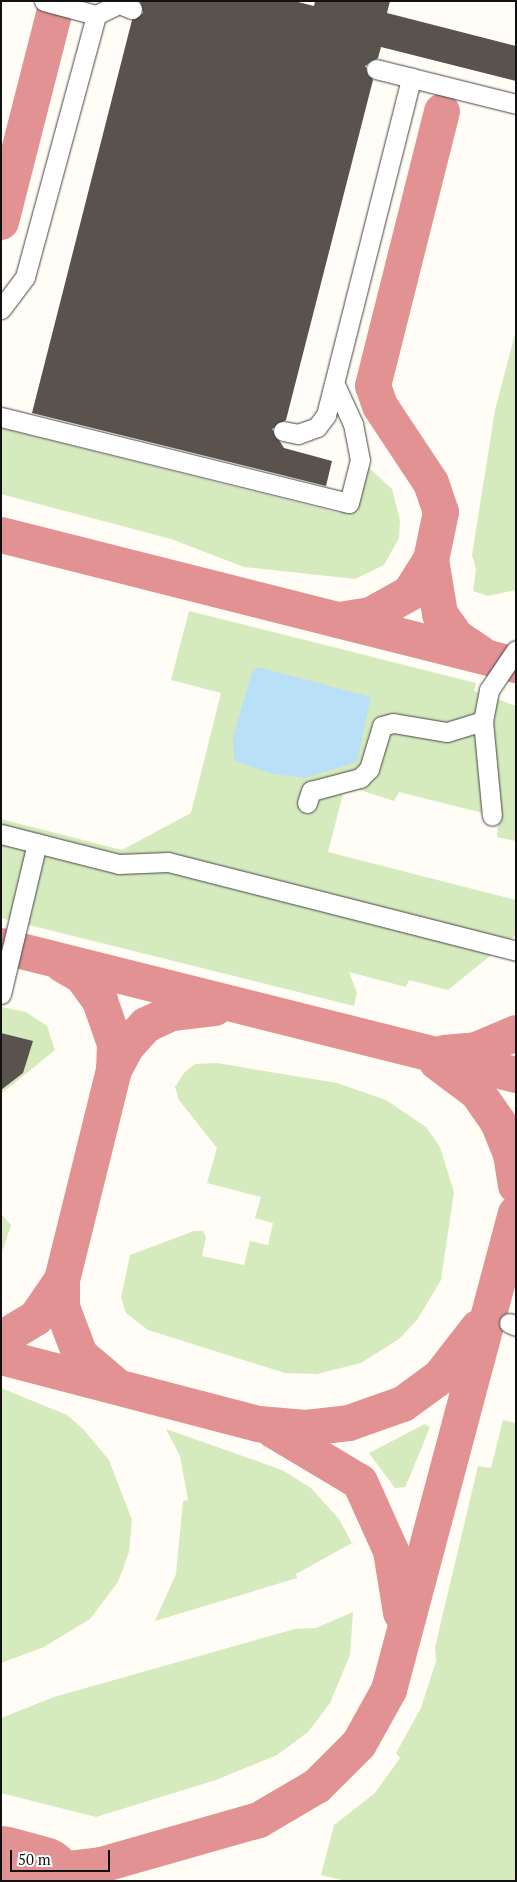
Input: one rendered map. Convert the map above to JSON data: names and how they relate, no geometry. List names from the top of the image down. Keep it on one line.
{"scale_bar":"50 m"}
